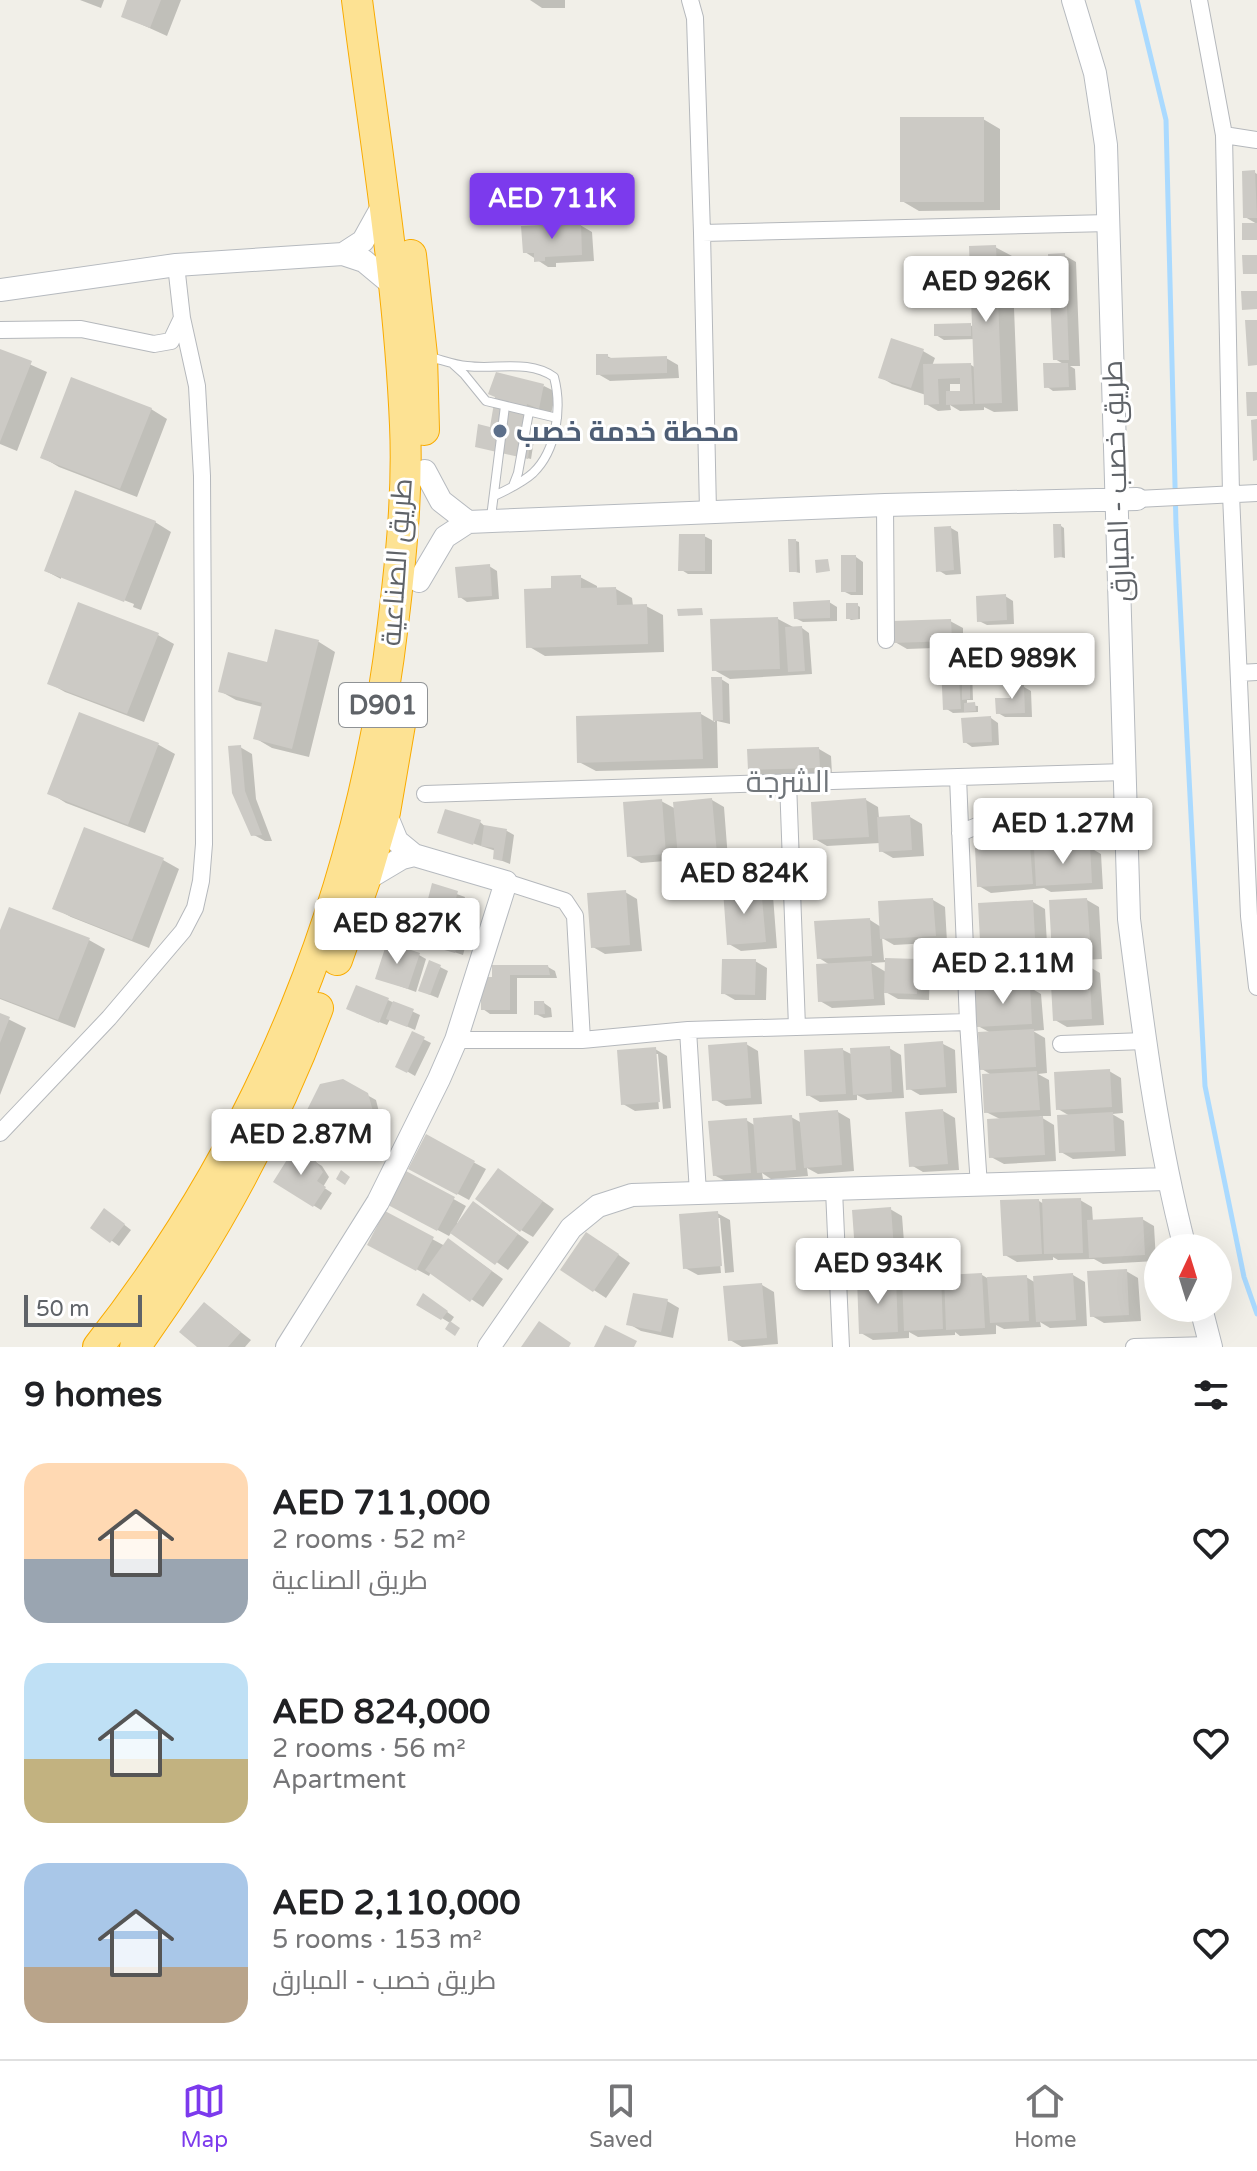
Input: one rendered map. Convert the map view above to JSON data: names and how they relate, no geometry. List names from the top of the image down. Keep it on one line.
{"streets":{"highway":["طريق الصناعية","D901"],"street":["طريق خصب - المبارق"]},"districts":["الشرجة"],"places":["محطة خدمة خصب"],"scale_bar":"50 m","north":"top","page":{"price":["AED 711K","AED 926K","AED 989K","AED 1.27M","AED 824K","AED 827K","AED 2.11M","AED 2.87M","AED 934K"],"scale":"50 m","heading":"9 homes","list":[{"name":"AED 711,000","note":"2 rooms · 52 m² · طريق الصناعية"},{"name":"AED 824,000","note":"2 rooms · 56 m² · Apartment"},{"name":"AED 2,110,000","note":"5 rooms · 153 m² · طريق خصب - المبارق"}],"tabs":["Map","Saved","Home"]}}
